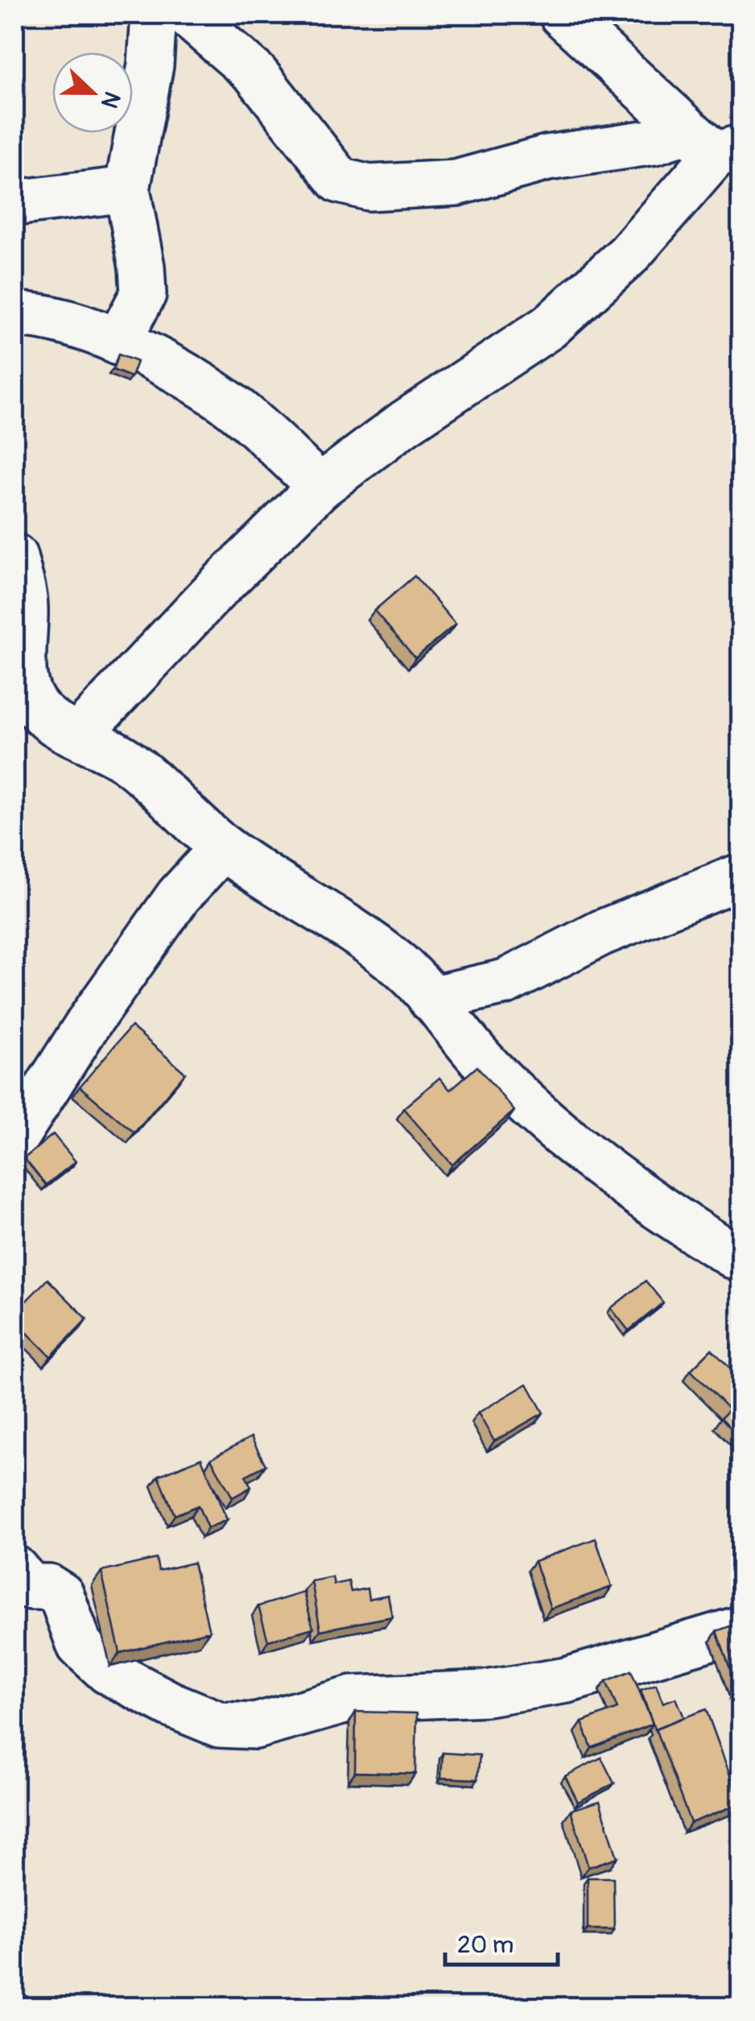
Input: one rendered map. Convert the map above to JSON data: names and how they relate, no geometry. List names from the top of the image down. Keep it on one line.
{"scale_bar":"20 m","north":"right"}
